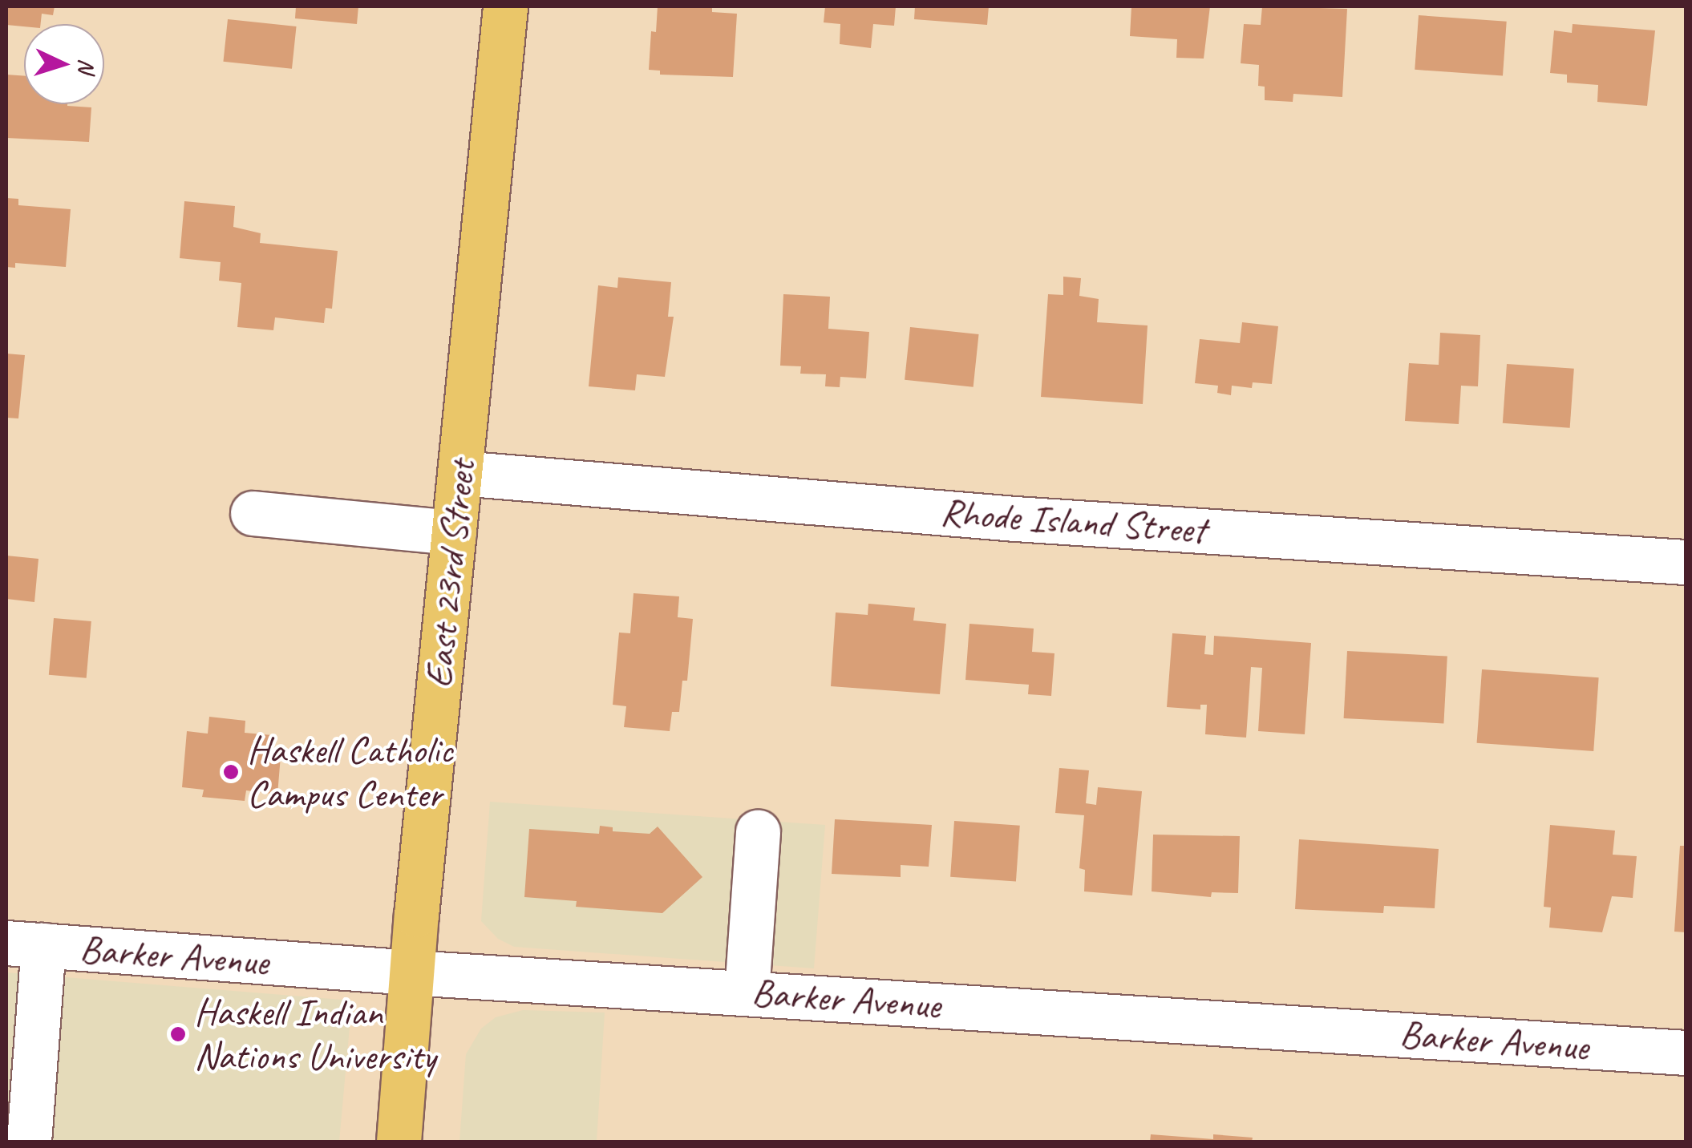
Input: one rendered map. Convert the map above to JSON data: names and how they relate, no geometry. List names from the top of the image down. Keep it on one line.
{"streets":{"main road":["East 23rd Street"],"street":["Rhode Island Street","Barker Avenue"]},"crossings":[["Rhode Island Street","East 23rd Street"],["East 23rd Street","Barker Avenue"]],"places":["Haskell Catholic Campus Center","Haskell Indian Nations University"],"north":"right"}
